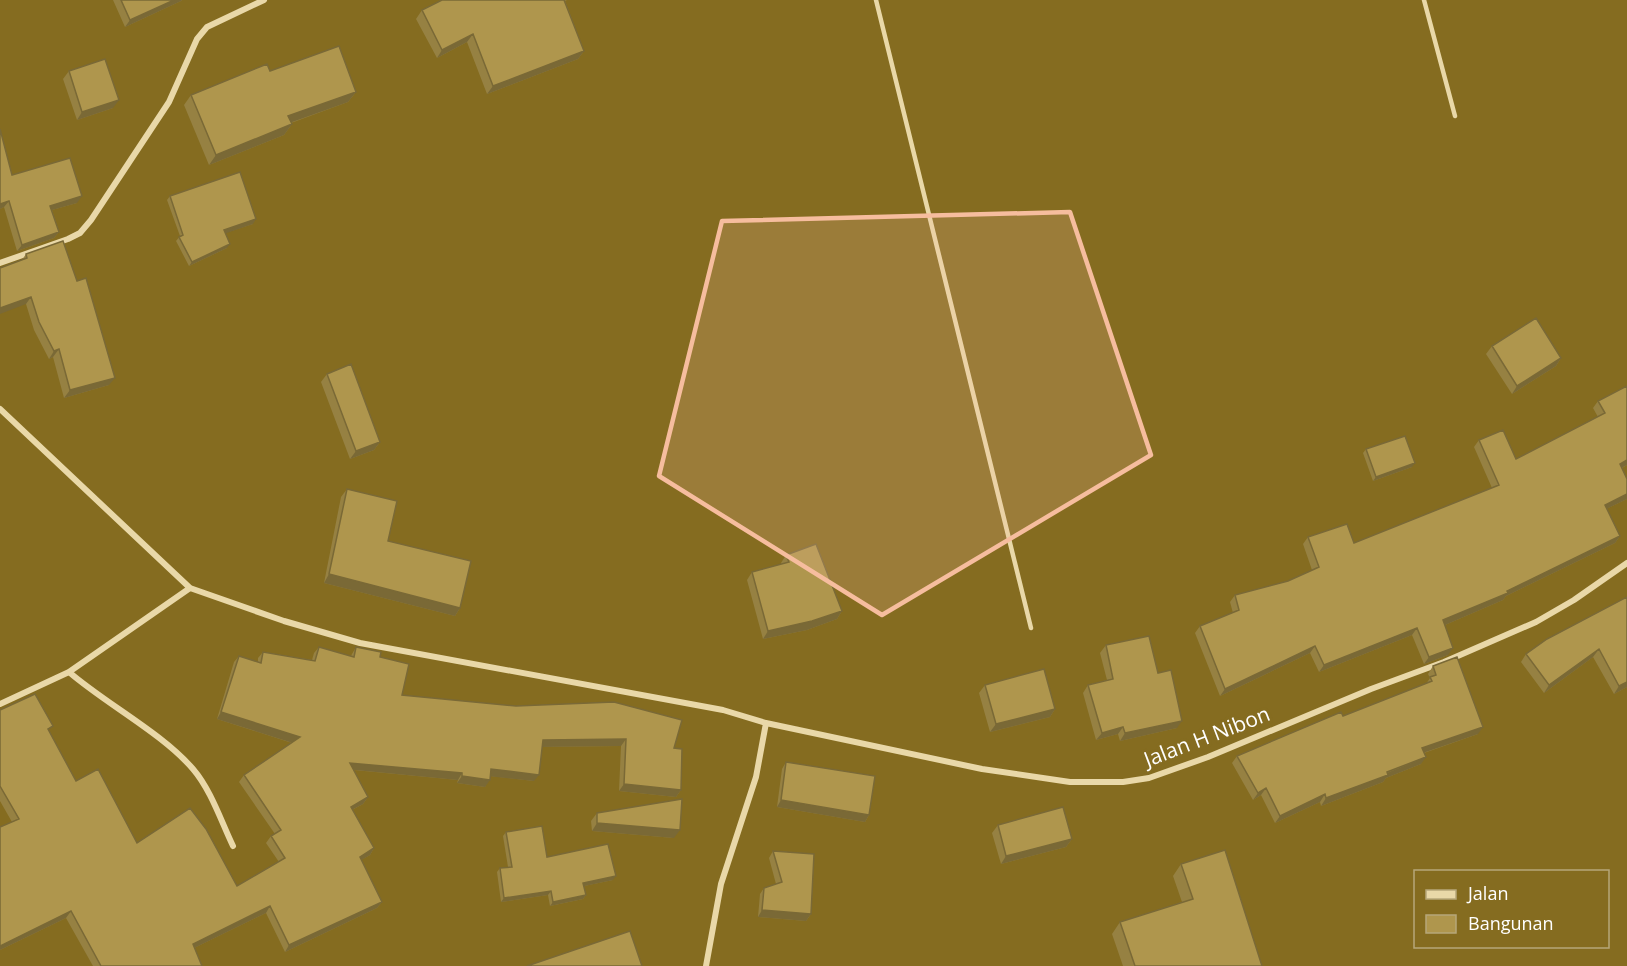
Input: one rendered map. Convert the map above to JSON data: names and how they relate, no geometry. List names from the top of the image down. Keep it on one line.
{"streets":{"street":["Jalan H Nibon"]},"legend":["Jalan","Bangunan"]}
